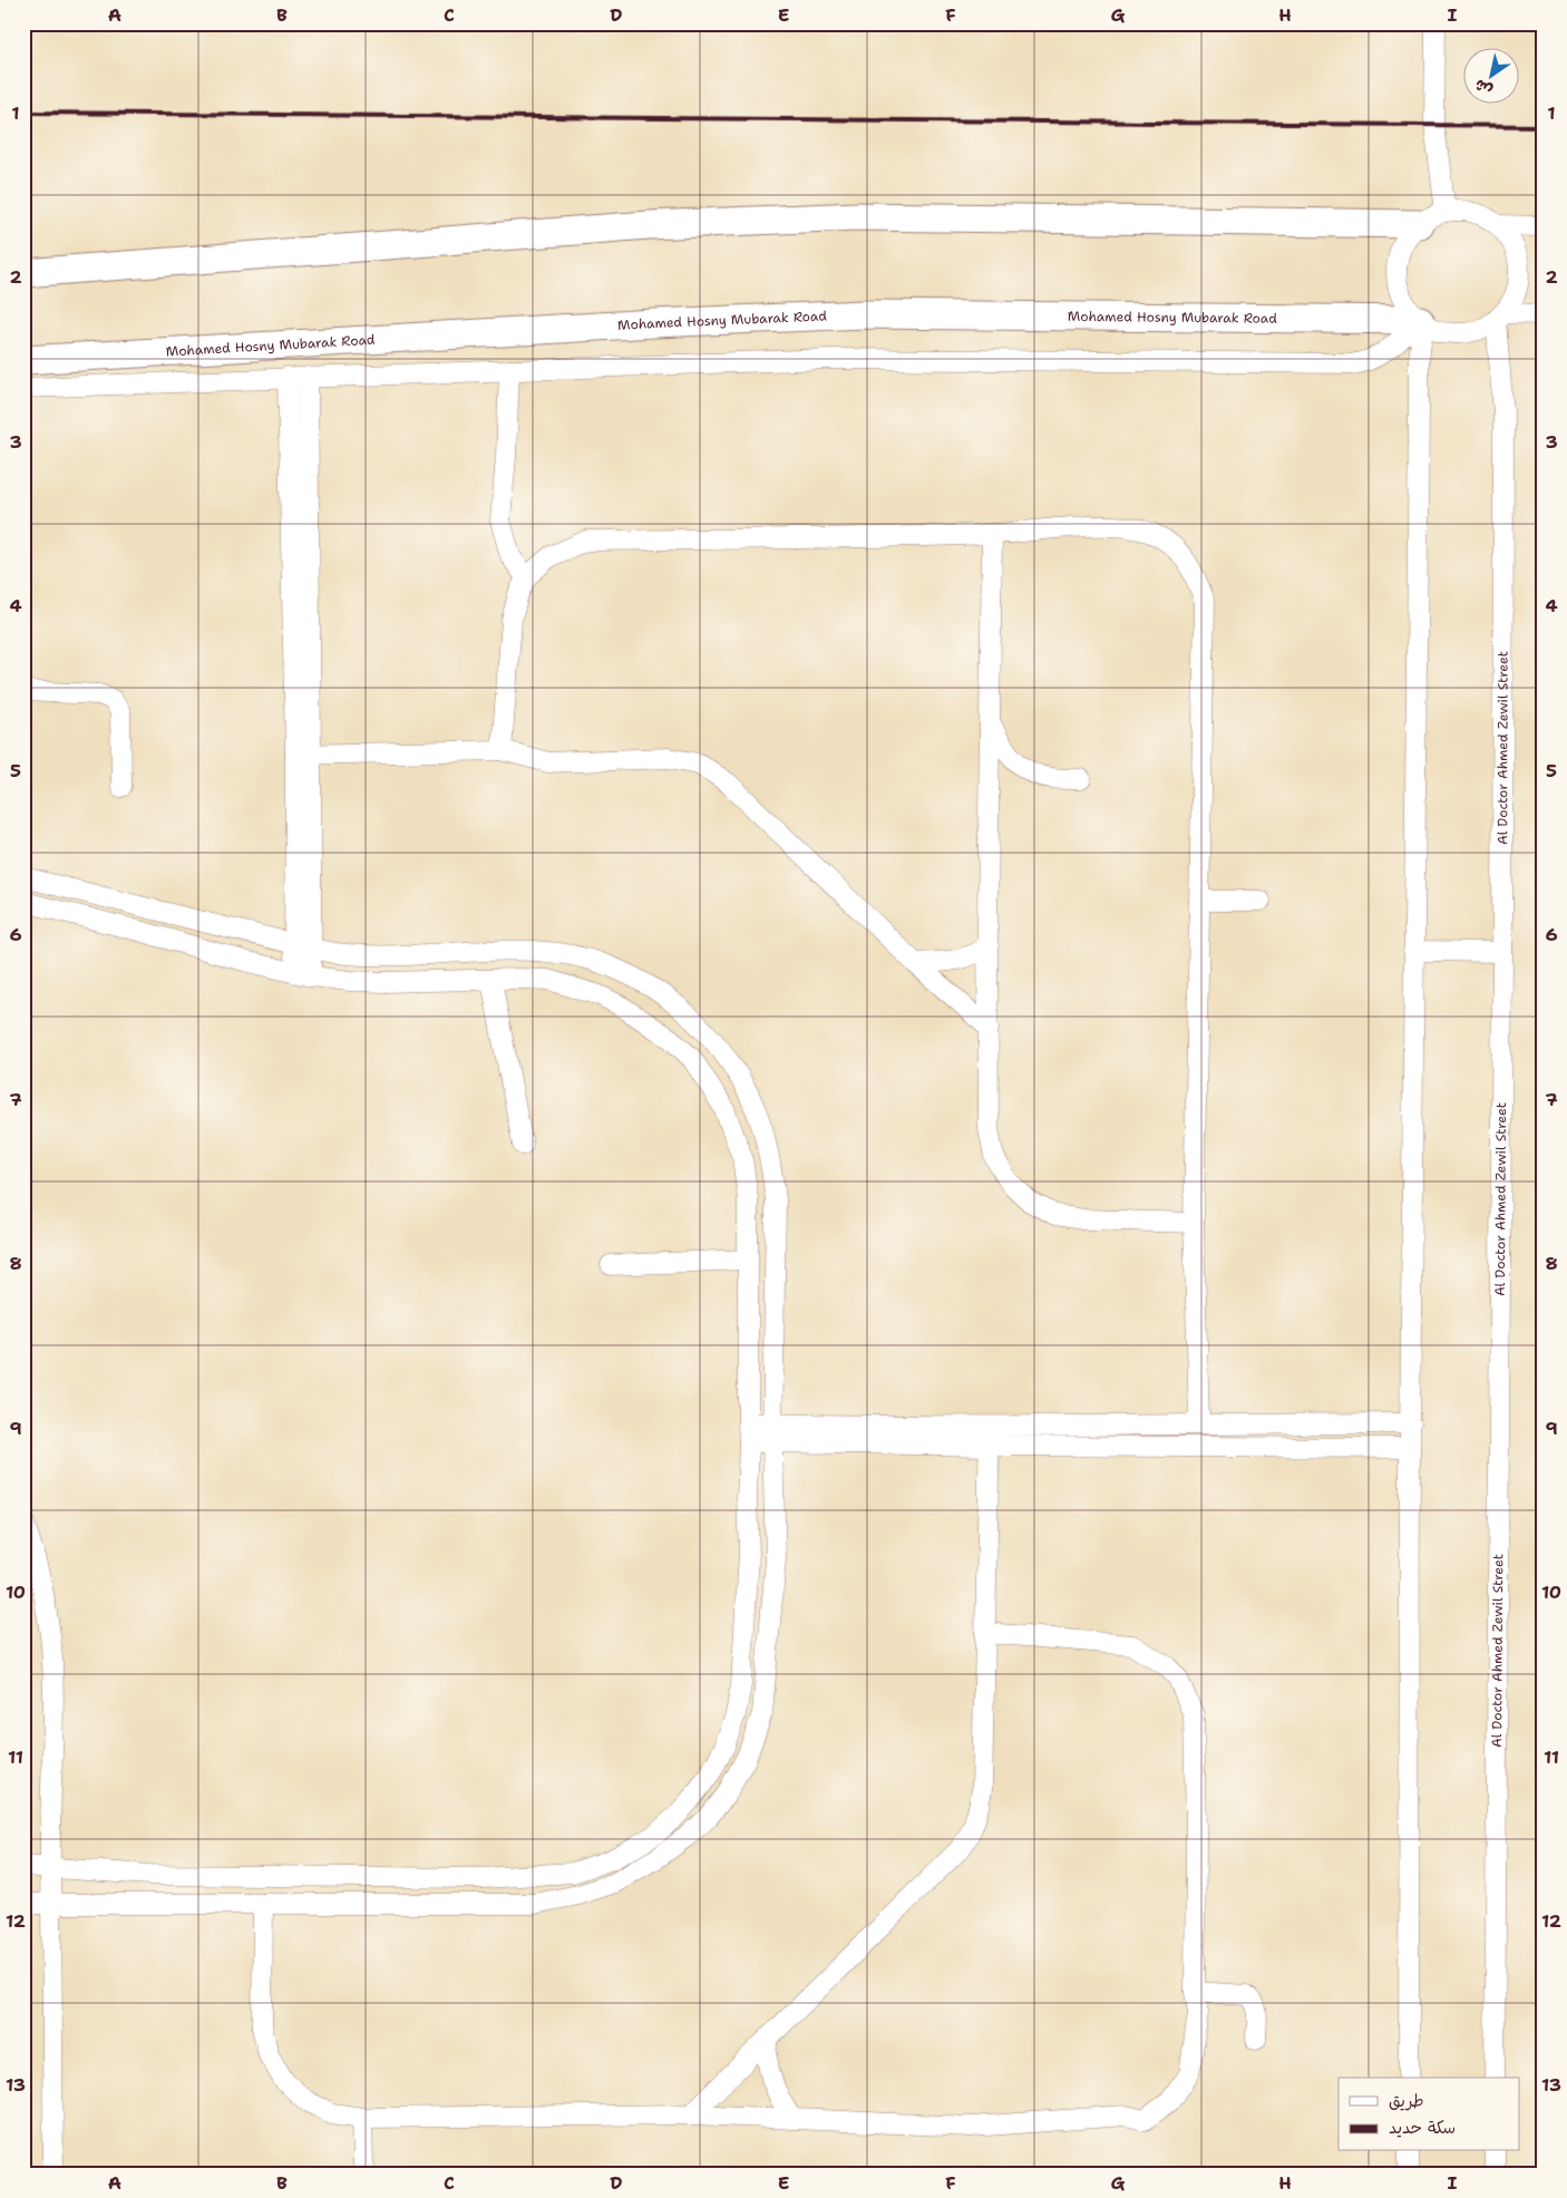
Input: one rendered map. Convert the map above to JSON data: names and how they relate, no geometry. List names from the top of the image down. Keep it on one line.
{"streets":{"highway":["Mohamed Hosny Mubarak Road"],"street":["Al Doctor Ahmed Zewil Street"]},"crossings":[["Mohamed Hosny Mubarak Road","Al Doctor Ahmed Zewil Street"]],"legend":["طريق","سكة حديد"],"north":"bottom left","grid":{"columns":["A","B","C","D","E","F","G","H","I"],"rows":["1","2","3","4","5","6","7","8","9","10","11","12","13"]}}
